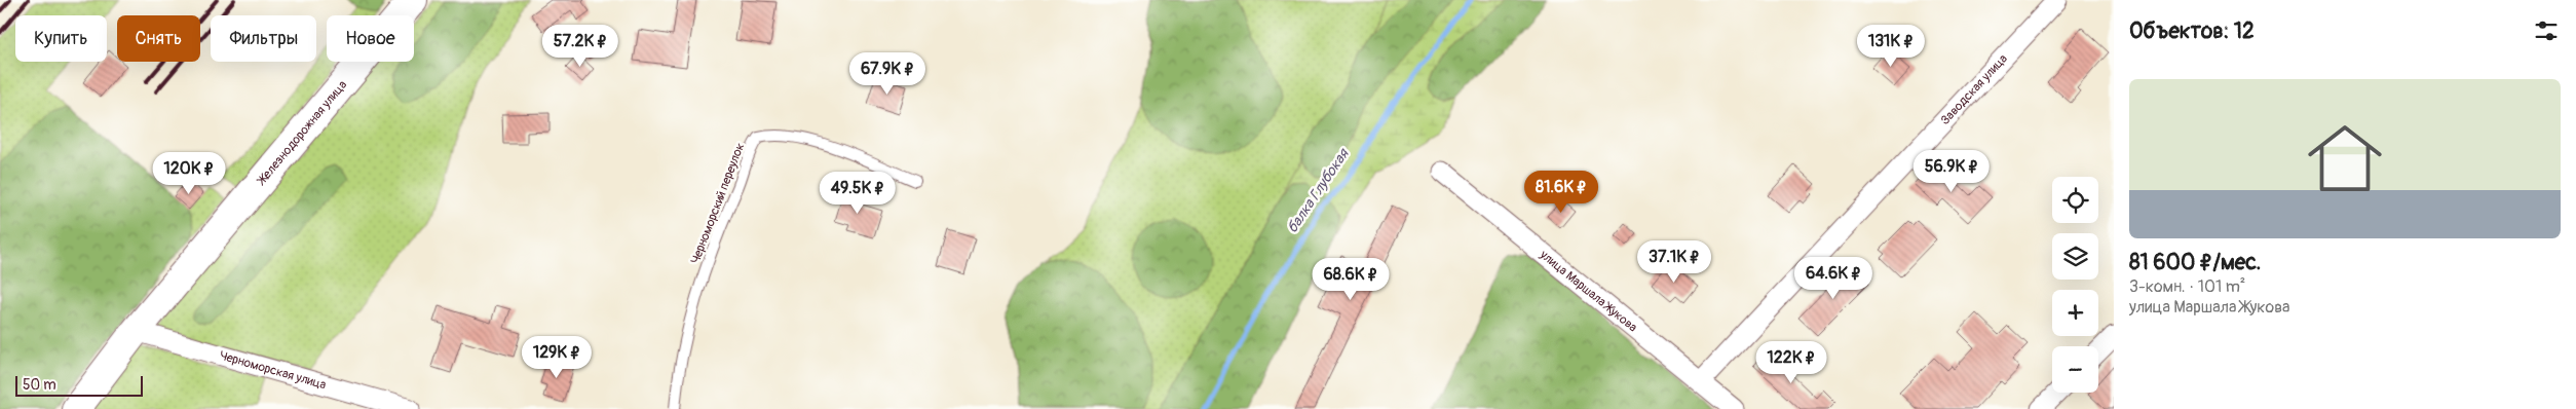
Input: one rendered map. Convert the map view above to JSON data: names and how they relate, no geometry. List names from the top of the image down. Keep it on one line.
{"streets":{"main road":["Железнодорожная улица"],"street":["Заводская улица","улица Маршала Жукова","Черноморская улица"],"lane":["Черноморский переулок"]},"crossings":[["Заводская улица","улица Маршала Жукова"],["Железнодорожная улица","Черноморская улица"]],"water":["балка Глубокая"],"scale_bar":"50 m","page":{"heading":"Объектов: 12","chip":["Купить","Снять","Фильтры","Новое"],"price":["57.2K ₽","131K ₽","67.9K ₽","56.9K ₽","120K ₽","81.6K ₽","49.5K ₽","37.1K ₽","64.6K ₽","68.6K ₽","129K ₽","122K ₽"],"list":[{"name":"81 600 ₽/мес.","note":"3-комн. · 101 m² · улица Маршала Жукова"}],"map_buttons":["+","−"],"scale":"50 m"}}
